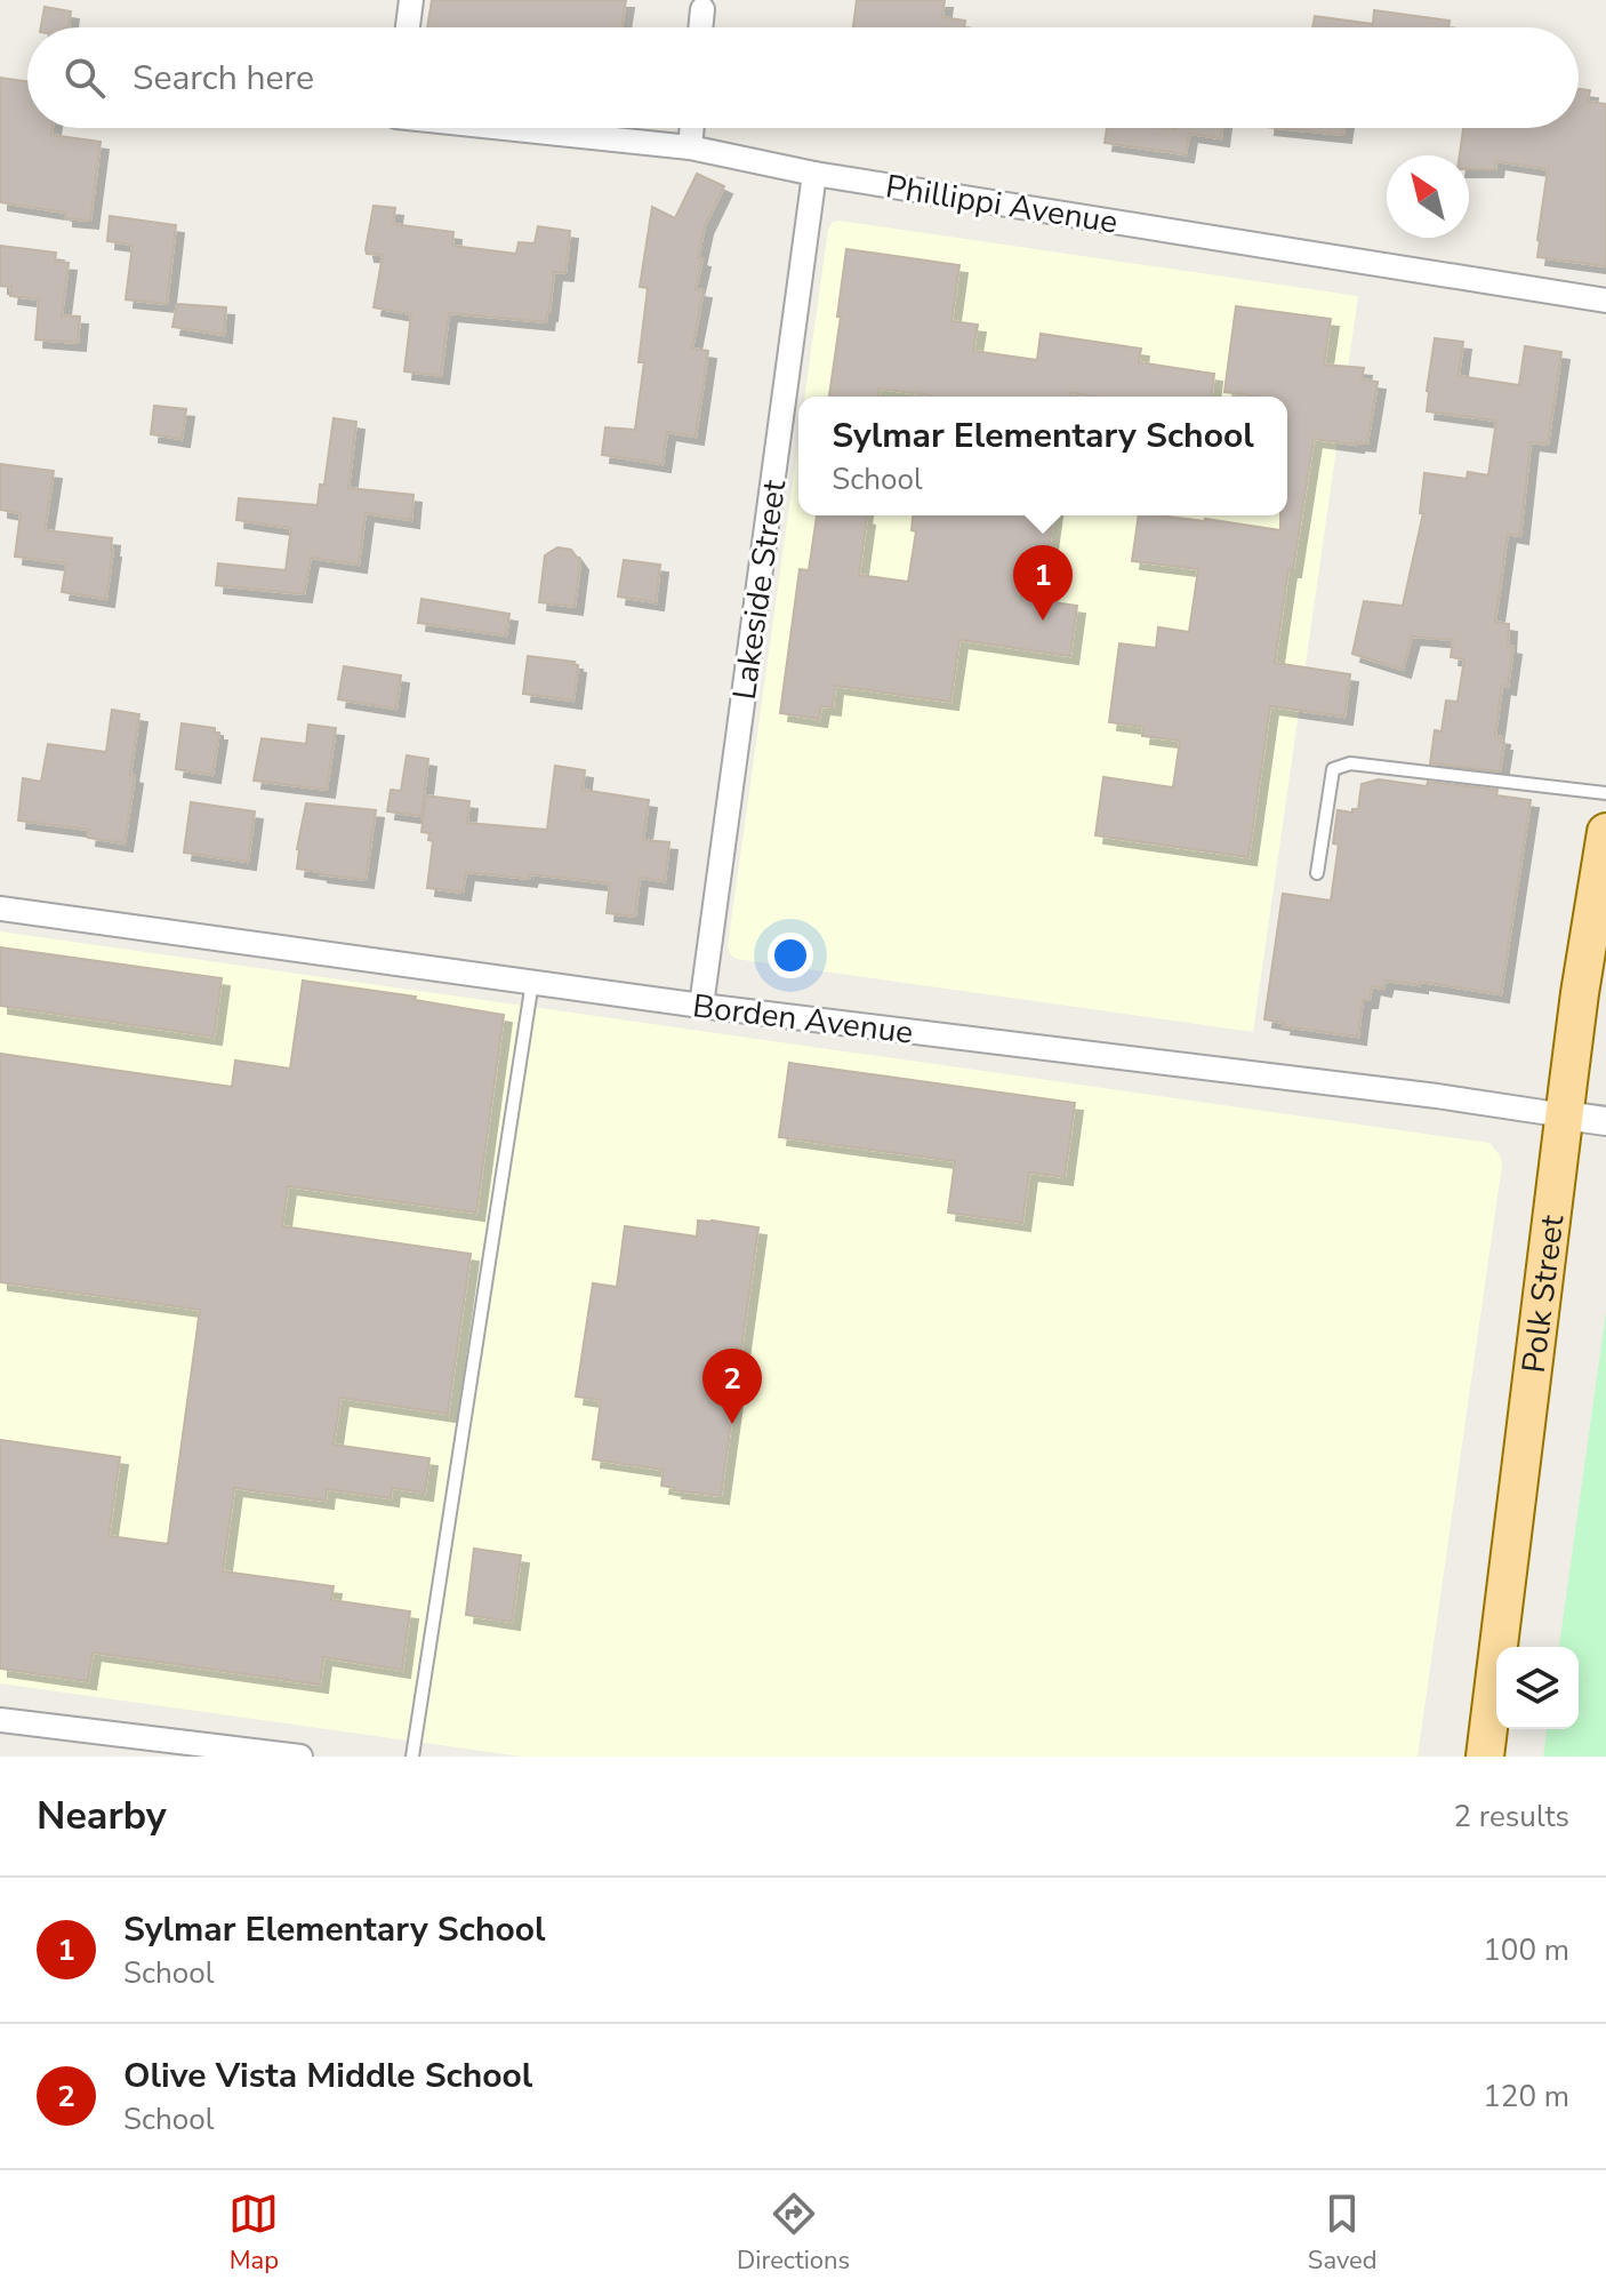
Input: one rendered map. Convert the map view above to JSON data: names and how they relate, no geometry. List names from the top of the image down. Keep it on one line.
{"streets":{"main road":["Polk Street"],"street":["Phillippi Avenue","Lakeside Street","Borden Avenue"]},"crossings":[["Phillippi Avenue","Lakeside Street"],["Lakeside Street","Borden Avenue"],["Borden Avenue","Polk Street"]],"north":"top left","page":{"search":"Search here","popup":["Sylmar Elementary School","School"],"pins":["1","2"],"heading":["Nearby","2 results"],"list":[{"mark":"1","name":"Sylmar Elementary School","note":"School","value":"100 m"},{"mark":"2","name":"Olive Vista Middle School","note":"School","value":"120 m"}],"nav":["Map","Directions","Saved"]}}
